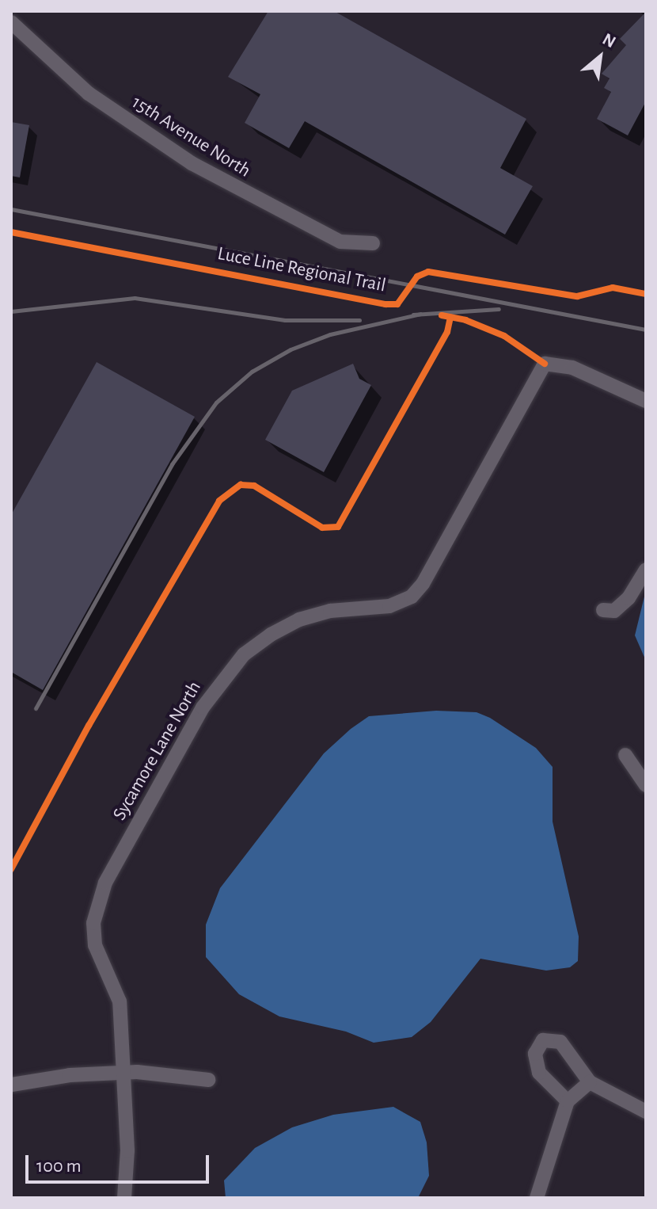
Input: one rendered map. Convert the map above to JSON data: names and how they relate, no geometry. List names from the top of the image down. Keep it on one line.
{"streets":{"street":["15th Avenue North","Sycamore Lane North"],"cycle path":["Luce Line Regional Trail"]},"scale_bar":"100 m","north":"top right"}
